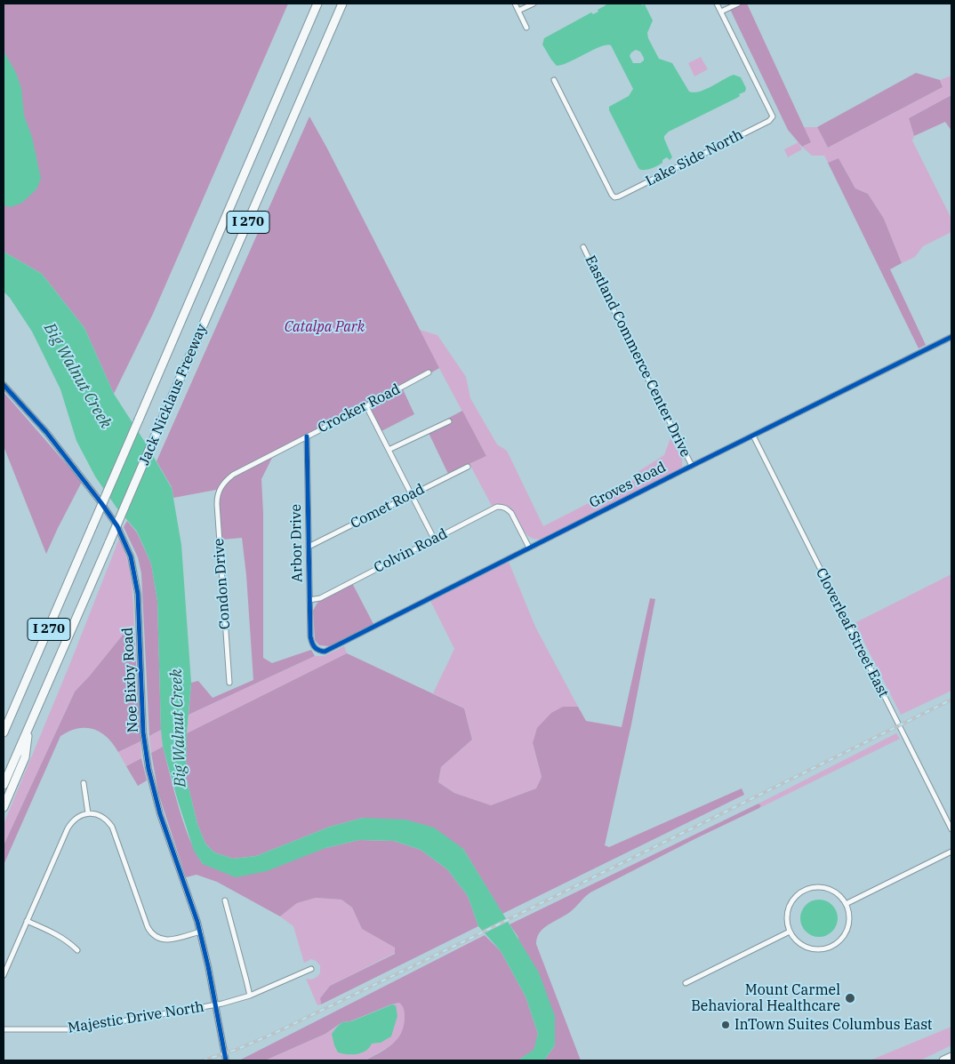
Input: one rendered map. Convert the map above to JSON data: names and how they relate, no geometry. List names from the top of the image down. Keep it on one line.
{"streets":{"highway":["I 270","Jack Nicklaus Freeway"],"street":["Lake Side North","Eastland Commerce Center Drive","Crocker Road","Groves Road","Comet Road","Arbor Drive","Colvin Road","Condon Drive","Cloverleaf Street East","Noe Bixby Road","Majestic Drive North"]},"crossings":[["Eastland Commerce Center Drive","Groves Road"],["Crocker Road","Arbor Drive"],["Crocker Road","Condon Drive"],["Groves Road","Arbor Drive"],["Groves Road","Colvin Road"],["Groves Road","Cloverleaf Street East"],["Comet Road","Arbor Drive"],["Arbor Drive","Colvin Road"],["Noe Bixby Road","Majestic Drive North"]],"water":["Big Walnut Creek"],"parks":["Catalpa Park"],"places":["Mount Carmel Behavioral Healthcare","InTown Suites Columbus East"]}
